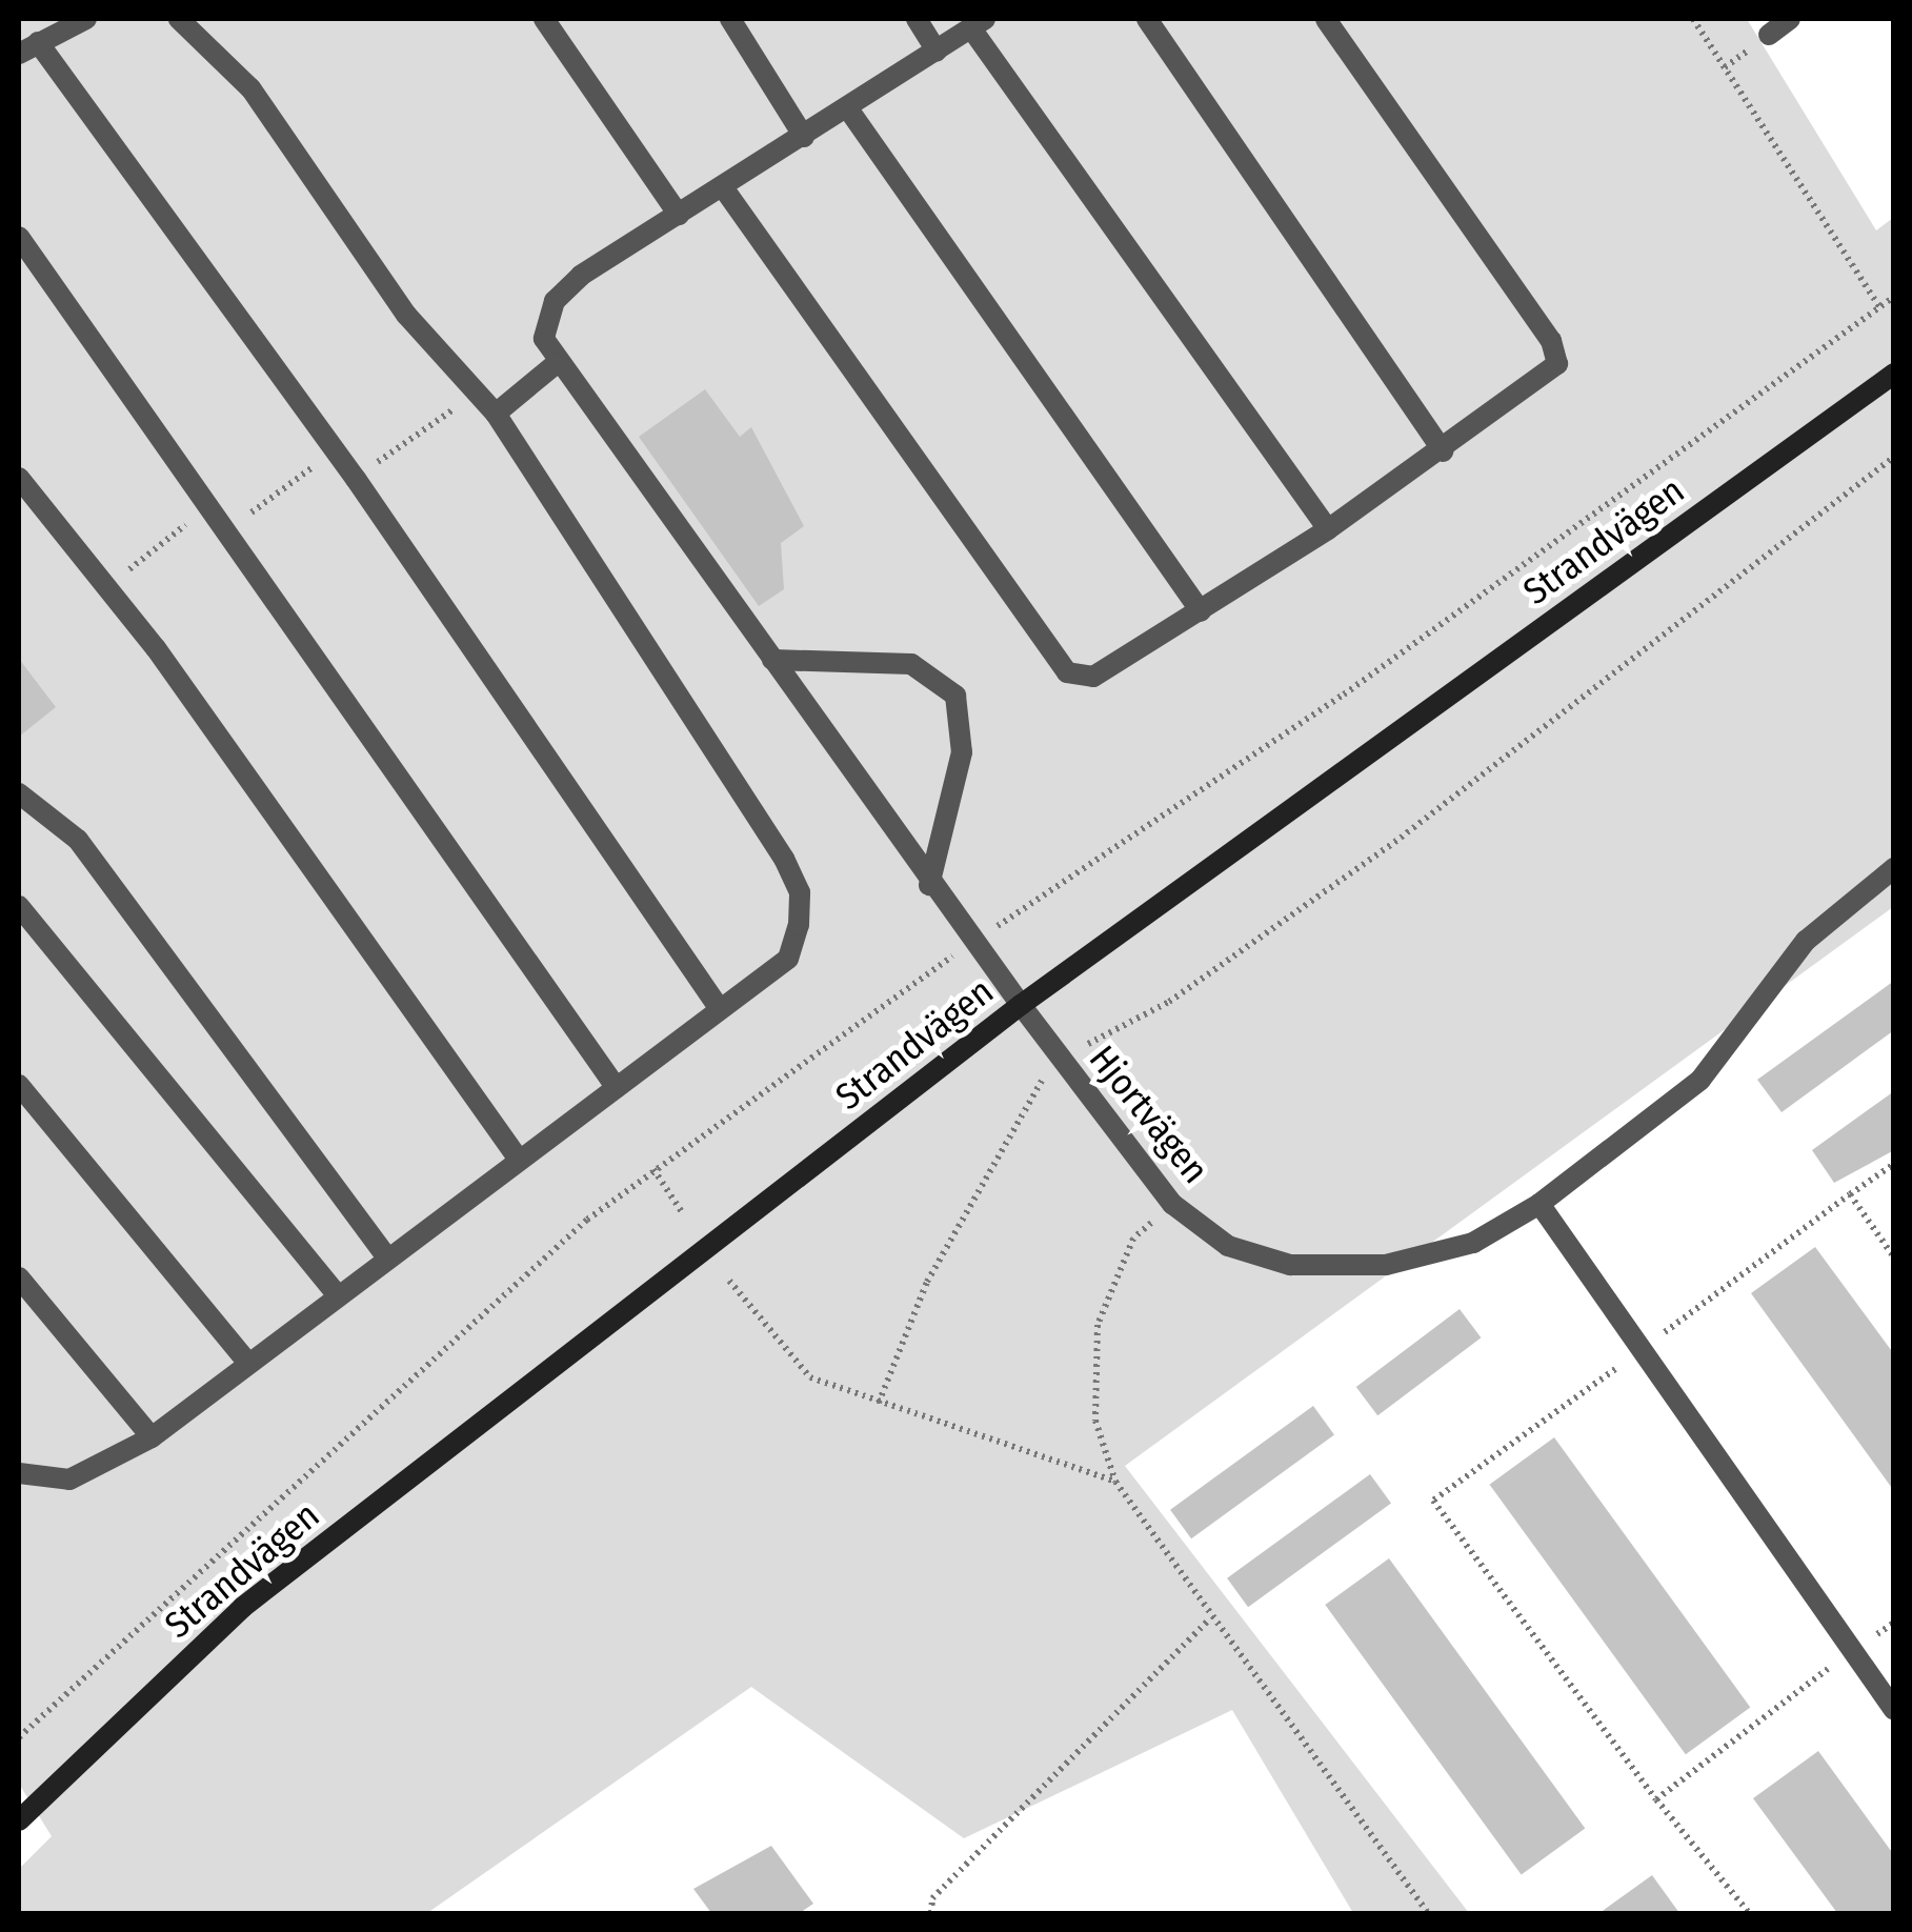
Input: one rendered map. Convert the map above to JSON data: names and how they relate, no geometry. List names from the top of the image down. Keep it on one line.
{"streets":{"street":["Strandvägen","Hjortvägen"]},"crossings":[["Strandvägen","Hjortvägen"]]}
